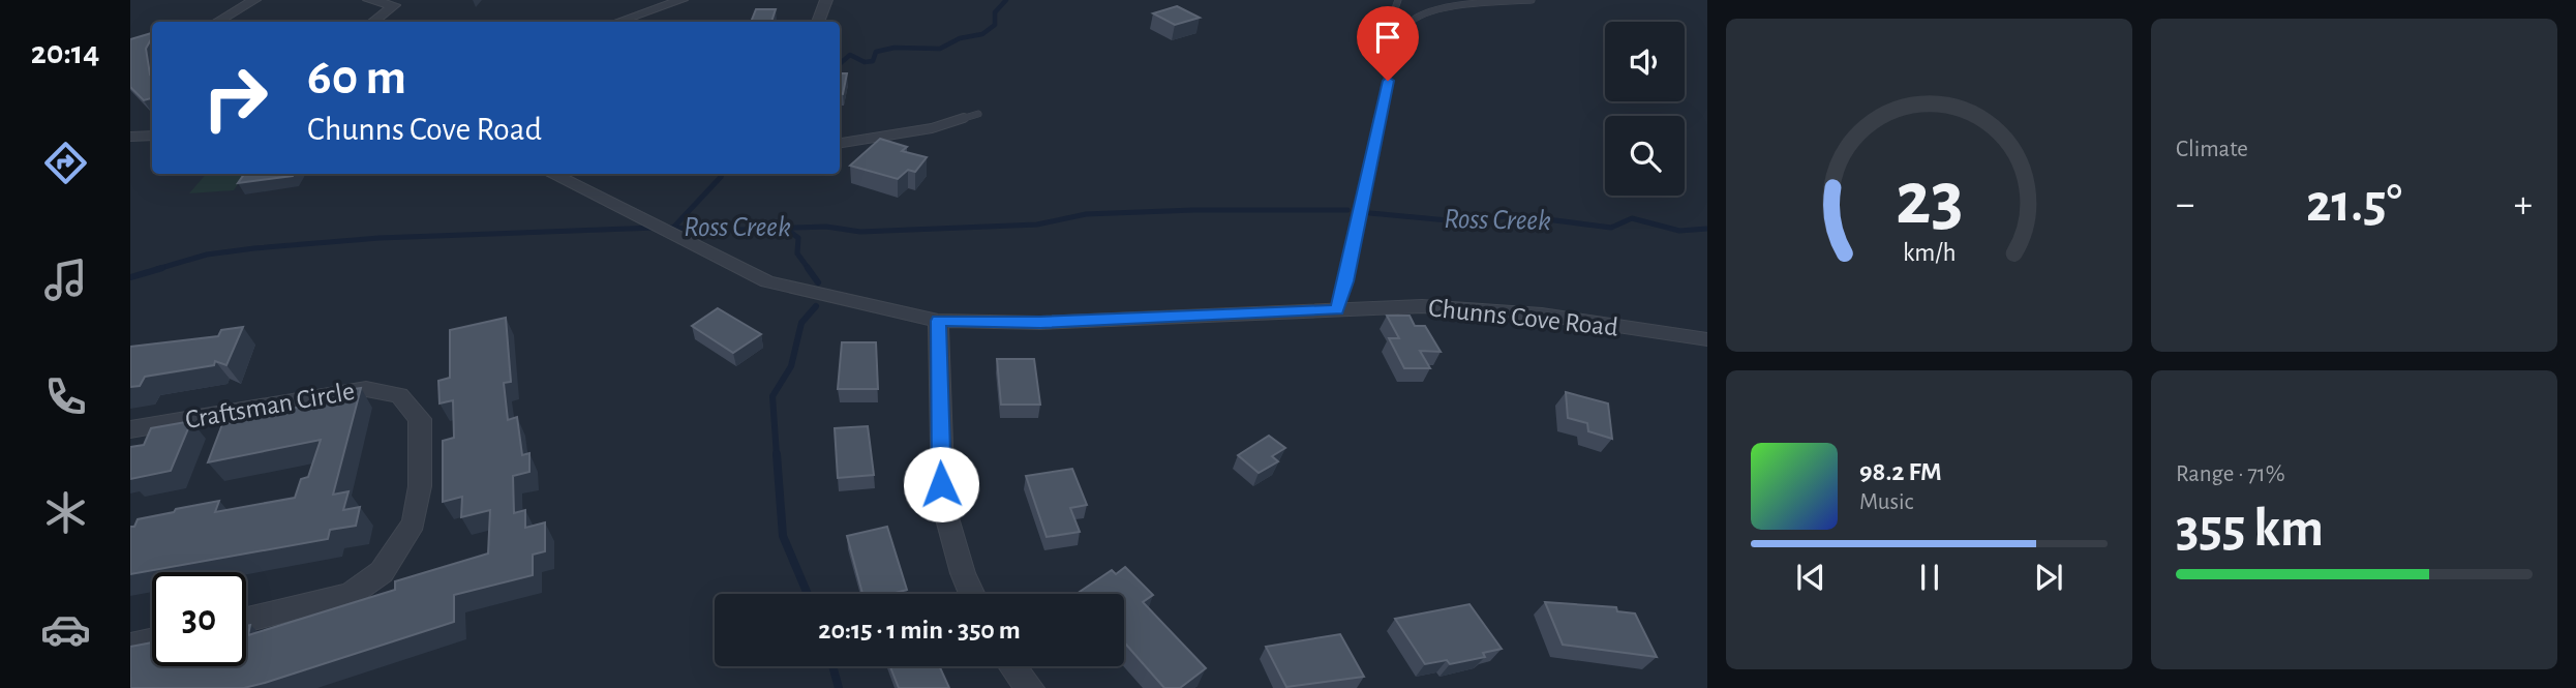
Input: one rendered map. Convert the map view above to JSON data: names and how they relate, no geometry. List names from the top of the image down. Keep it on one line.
{"streets":{"street":["Chunns Cove Road","Craftsman Circle"]},"water":["Ross Creek"],"page":{"tabs":"20:14","tile":["Climate",["Range · 71%","355 km"]],"turn":["60 m","Chunns Cove Road"],"heat":["−","21.5°","+"],"song":["98.2 FM","Music"],"limit":"30","trip":"20:15 · 1 min · 350 m","gauge":["23","km/h"]}}
